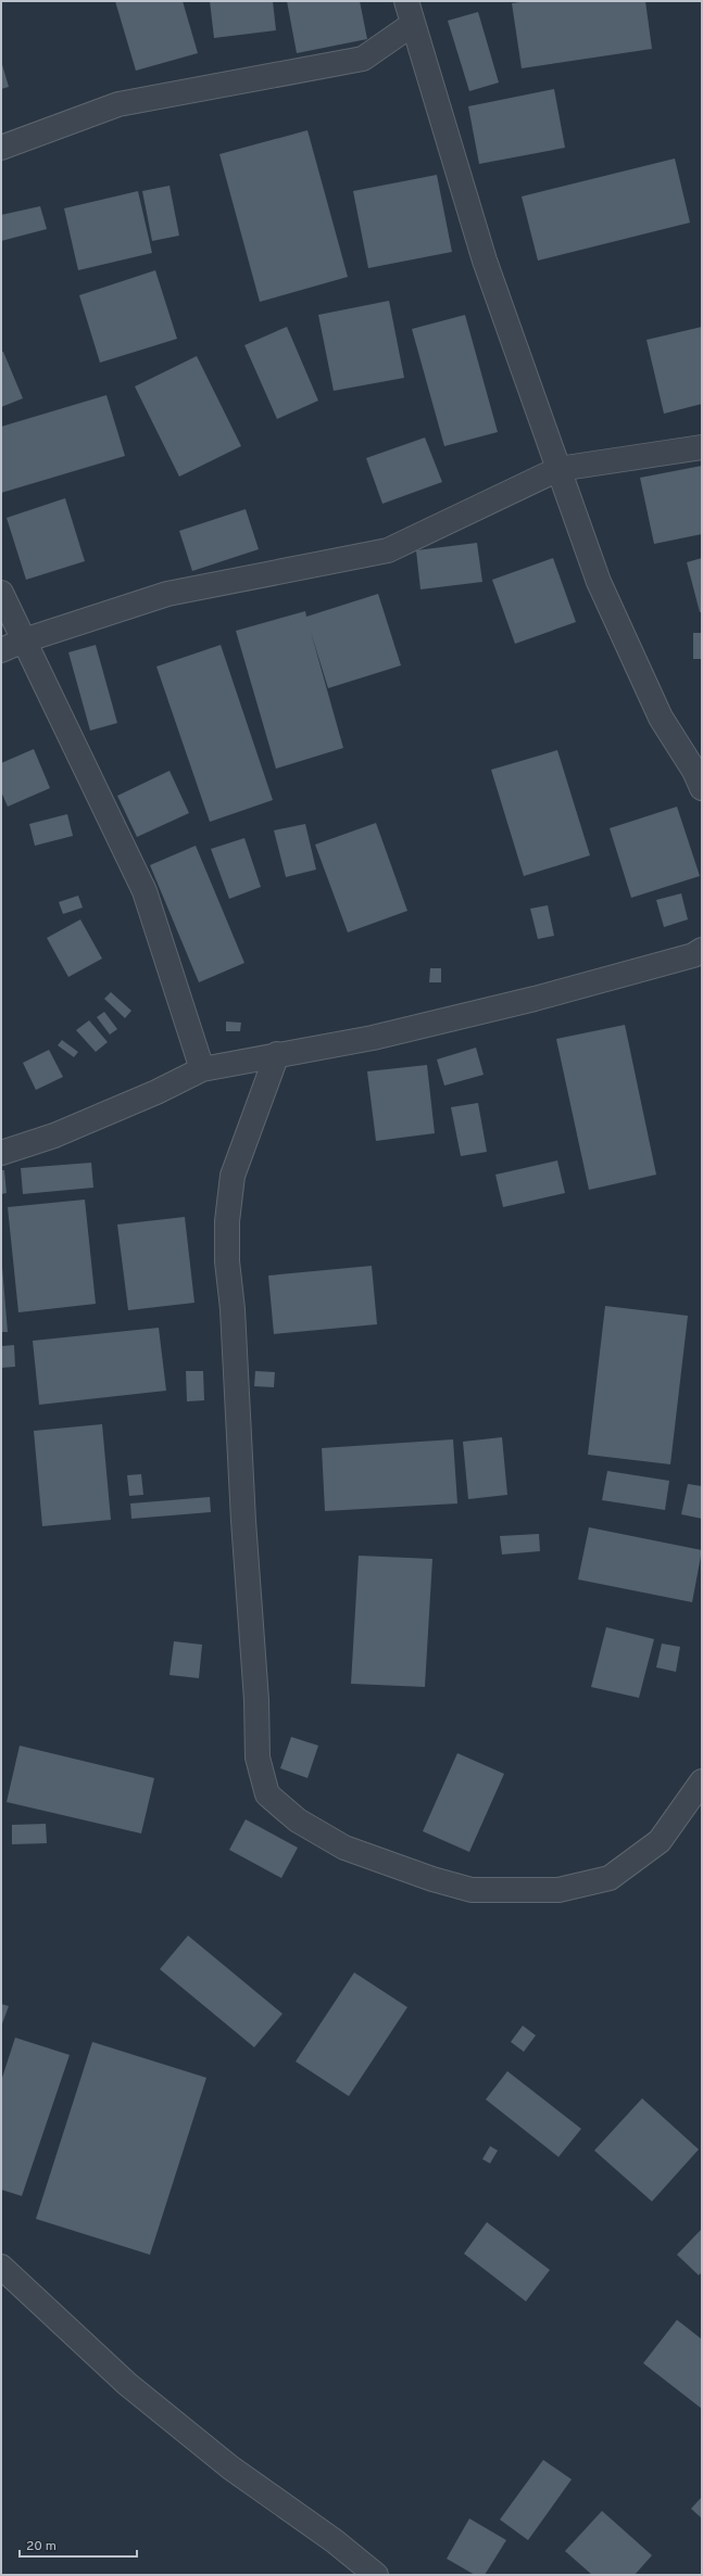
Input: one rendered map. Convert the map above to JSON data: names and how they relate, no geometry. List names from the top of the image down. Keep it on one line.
{"scale_bar":"20 m"}
